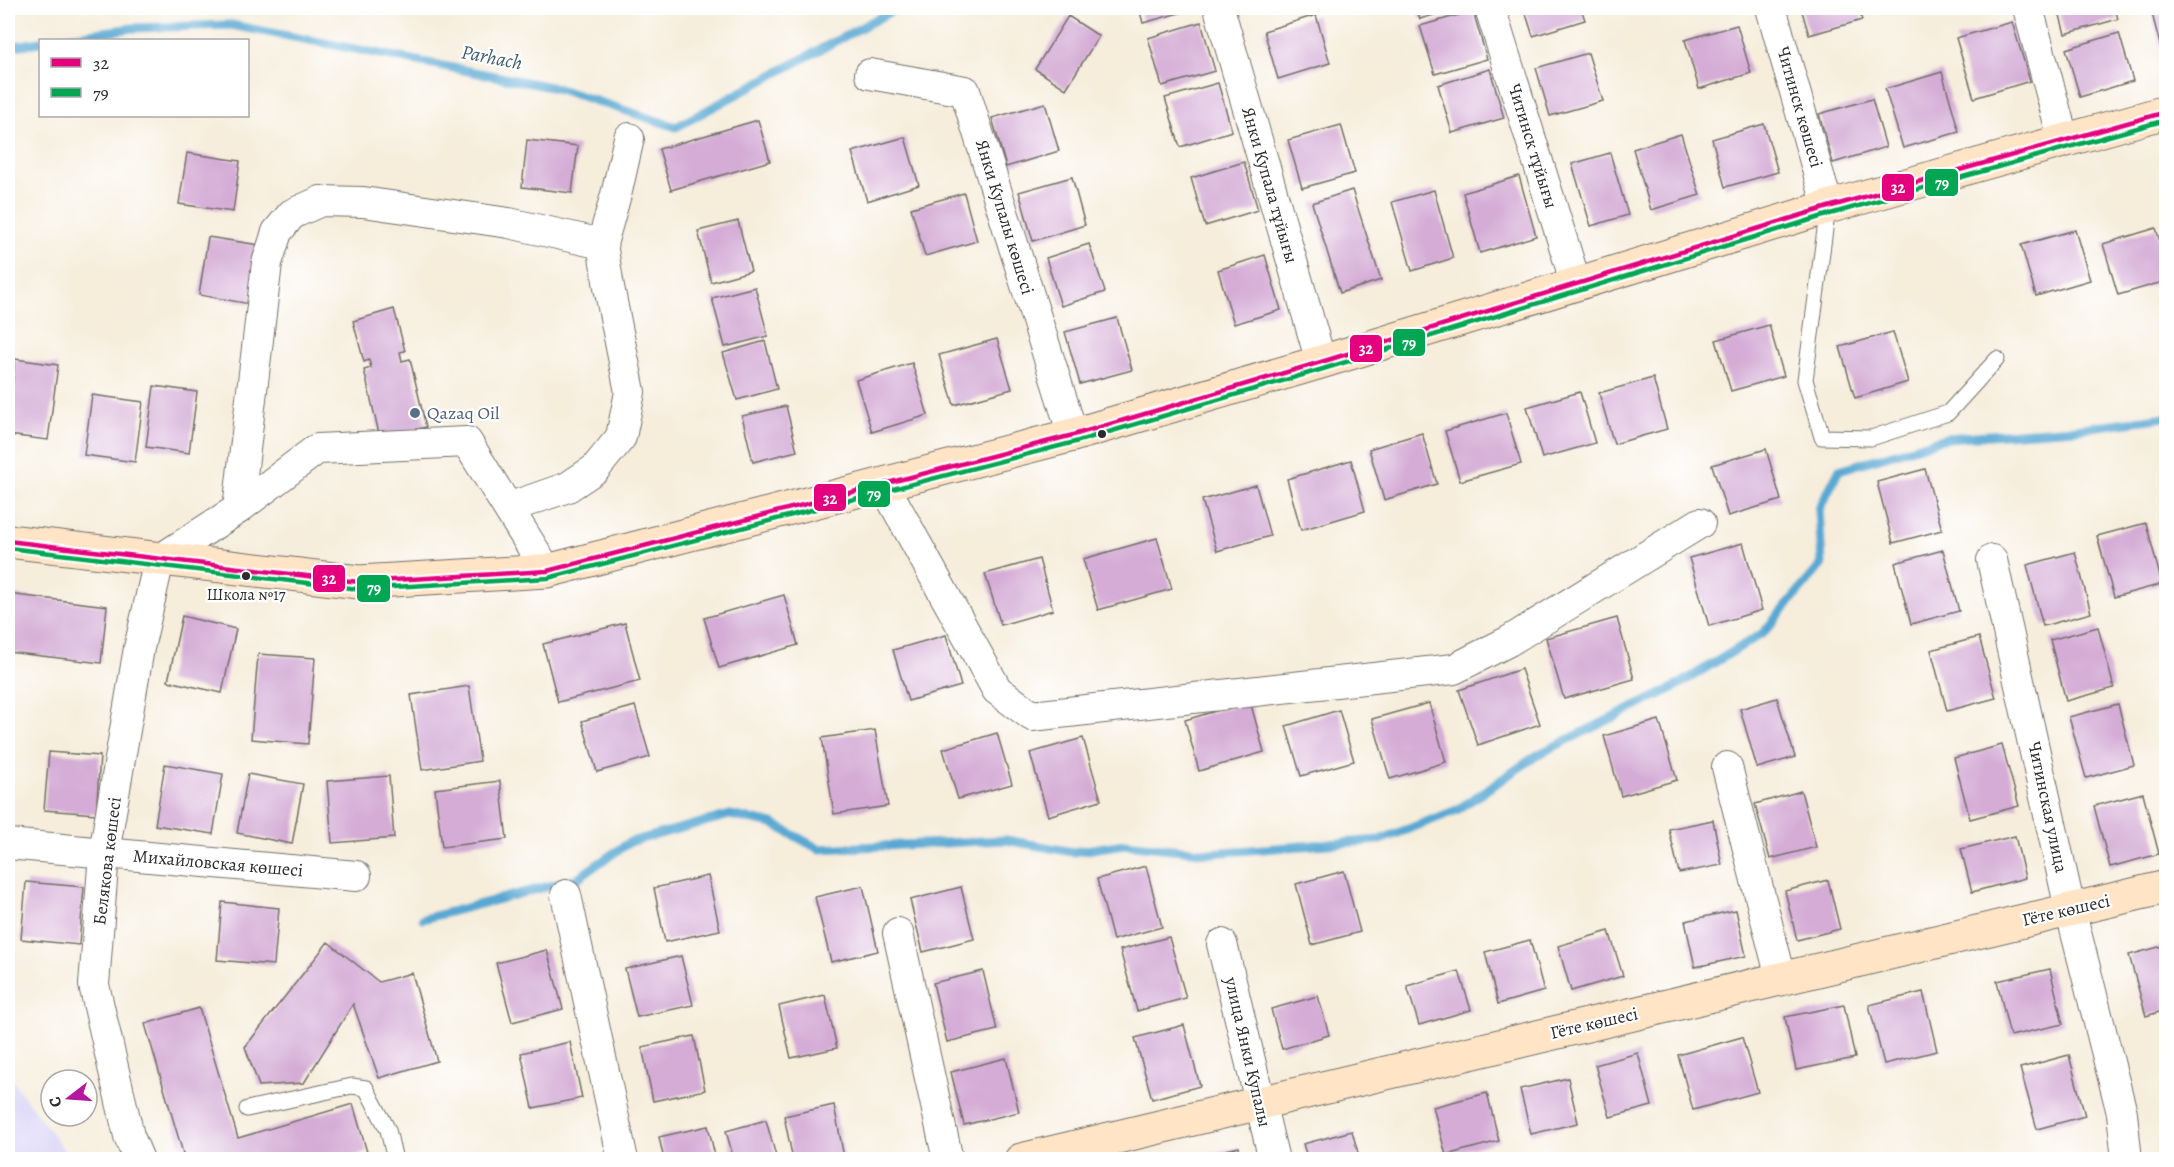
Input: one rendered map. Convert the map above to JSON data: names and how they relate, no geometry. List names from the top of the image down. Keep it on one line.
{"streets":{"main road":["Гёте көшесі"],"street":["Читинск көшесі","Читинск тұйығы","Янки Купала тұйығы","Янки Купалы көшесі","Читинская улица","Белякова көшесі","Михайловская көшесі","улица Янки Купалы"]},"crossings":[["Читинская улица","Гёте көшесі"],["Белякова көшесі","Михайловская көшесі"],["Гёте көшесі","улица Янки Купалы"]],"water":["Parhach"],"places":["Qazaq Oil","Школа №17"],"lines":["transit line 32","transit line 79"],"legend":["32","79"],"north":"left"}
